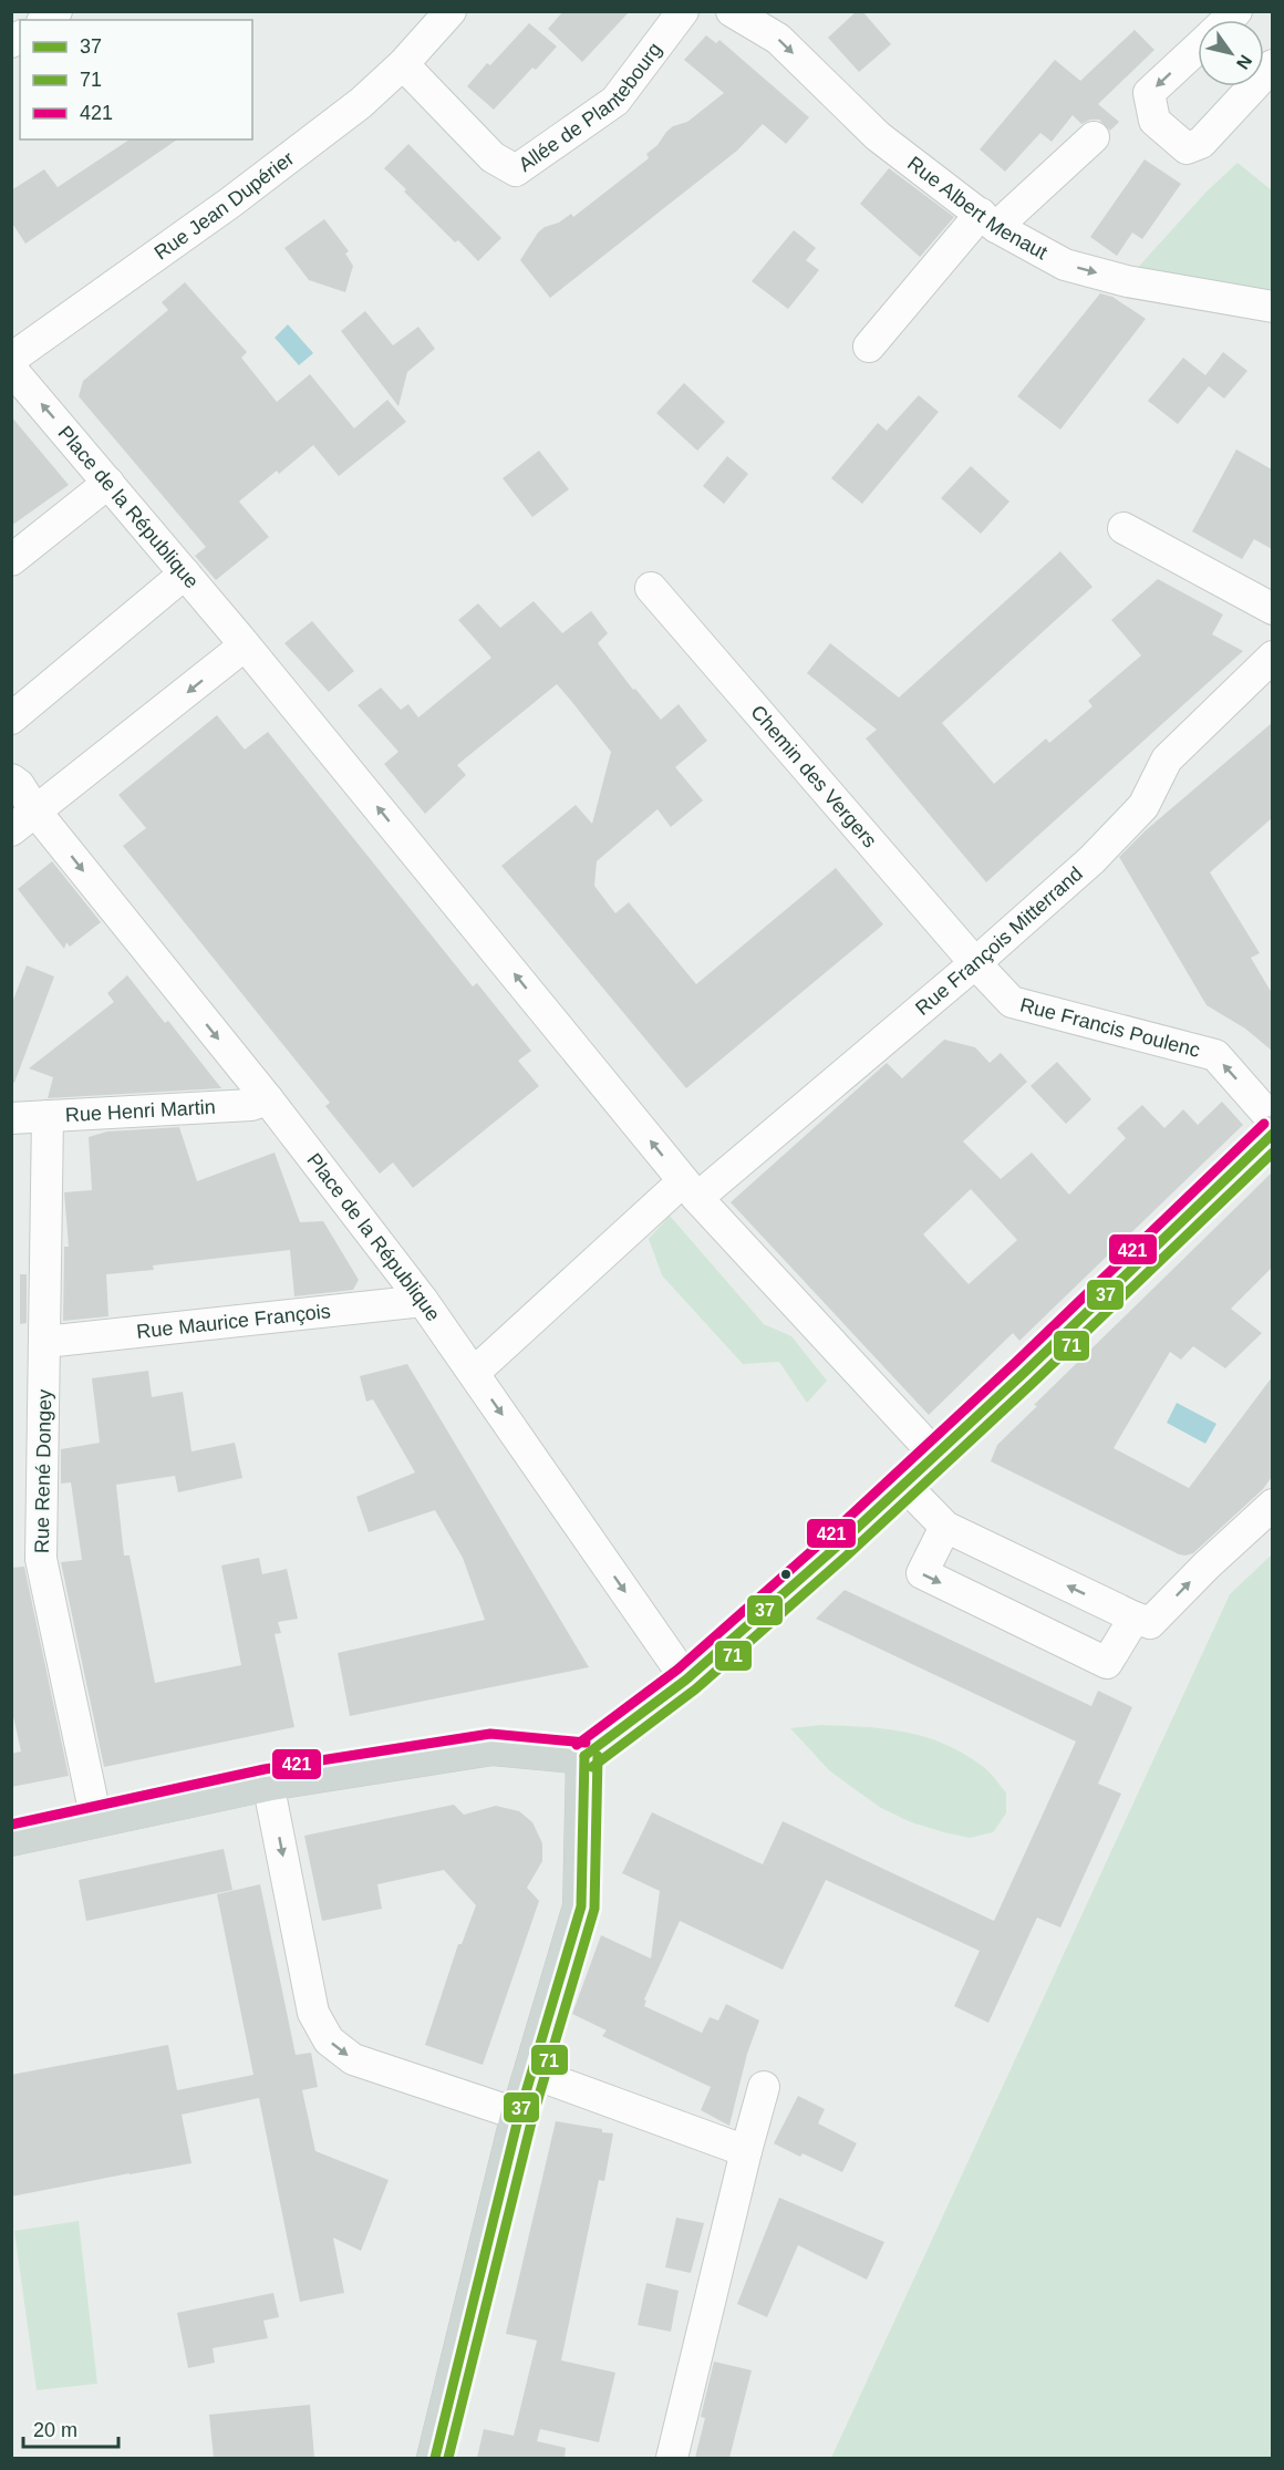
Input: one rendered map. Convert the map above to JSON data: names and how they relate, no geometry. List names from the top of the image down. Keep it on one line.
{"streets":{"street":["Allée de Plantebourg","Rue Jean Dupérier","Rue Albert Menaut","Place de la République","Chemin des Vergers","Rue François Mitterrand","Rue Francis Poulenc","Rue Henri Martin","Rue Maurice François","Rue René Dongey"]},"crossings":[["Allée de Plantebourg","Rue Jean Dupérier"],["Place de la République","Rue François Mitterrand"],["Place de la République","Rue Henri Martin"],["Place de la République","Rue Maurice François"],["Chemin des Vergers","Rue François Mitterrand"],["Chemin des Vergers","Rue Francis Poulenc"],["Rue François Mitterrand","Rue Francis Poulenc"],["Rue Henri Martin","Rue René Dongey"],["Rue Maurice François","Rue René Dongey"]],"one_way":["Rue Albert Menaut","Rue Francis Poulenc"],"lines":["transit line 421","transit line 37","transit line 71"],"legend":["37","71","421"],"scale_bar":"20 m","north":"bottom right"}
